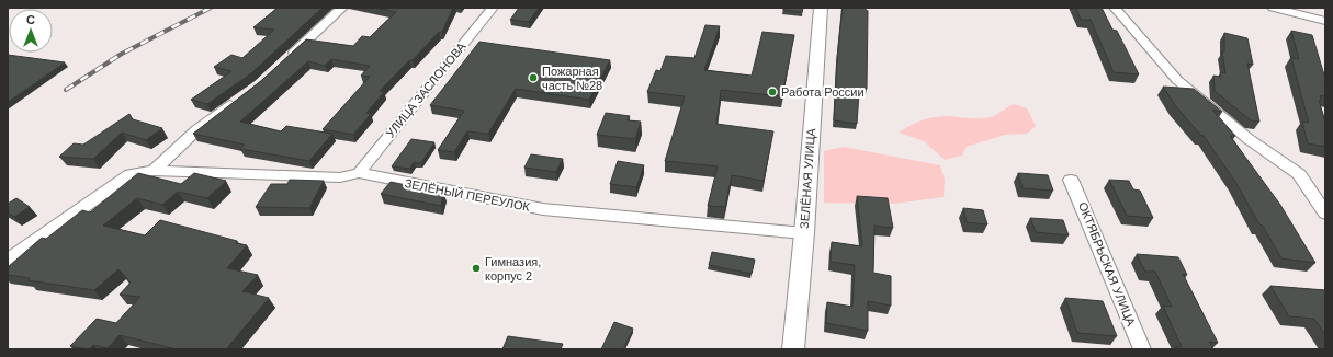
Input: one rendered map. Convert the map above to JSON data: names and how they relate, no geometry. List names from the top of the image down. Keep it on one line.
{"streets":{"street":["УЛИЦА ЗАСЛОНОВА","ЗЕЛЁНАЯ УЛИЦА","ЗЕЛЁНЫЙ ПЕРЕУЛОК","ОКТЯБРЬСКАЯ УЛИЦА"]},"crossings":[["УЛИЦА ЗАСЛОНОВА","ЗЕЛЁНЫЙ ПЕРЕУЛОК"],["ЗЕЛЁНАЯ УЛИЦА","ЗЕЛЁНЫЙ ПЕРЕУЛОК"]],"places":["Пожарная часть №28","Работа России","Гимназия, корпус 2"],"north":"top"}
